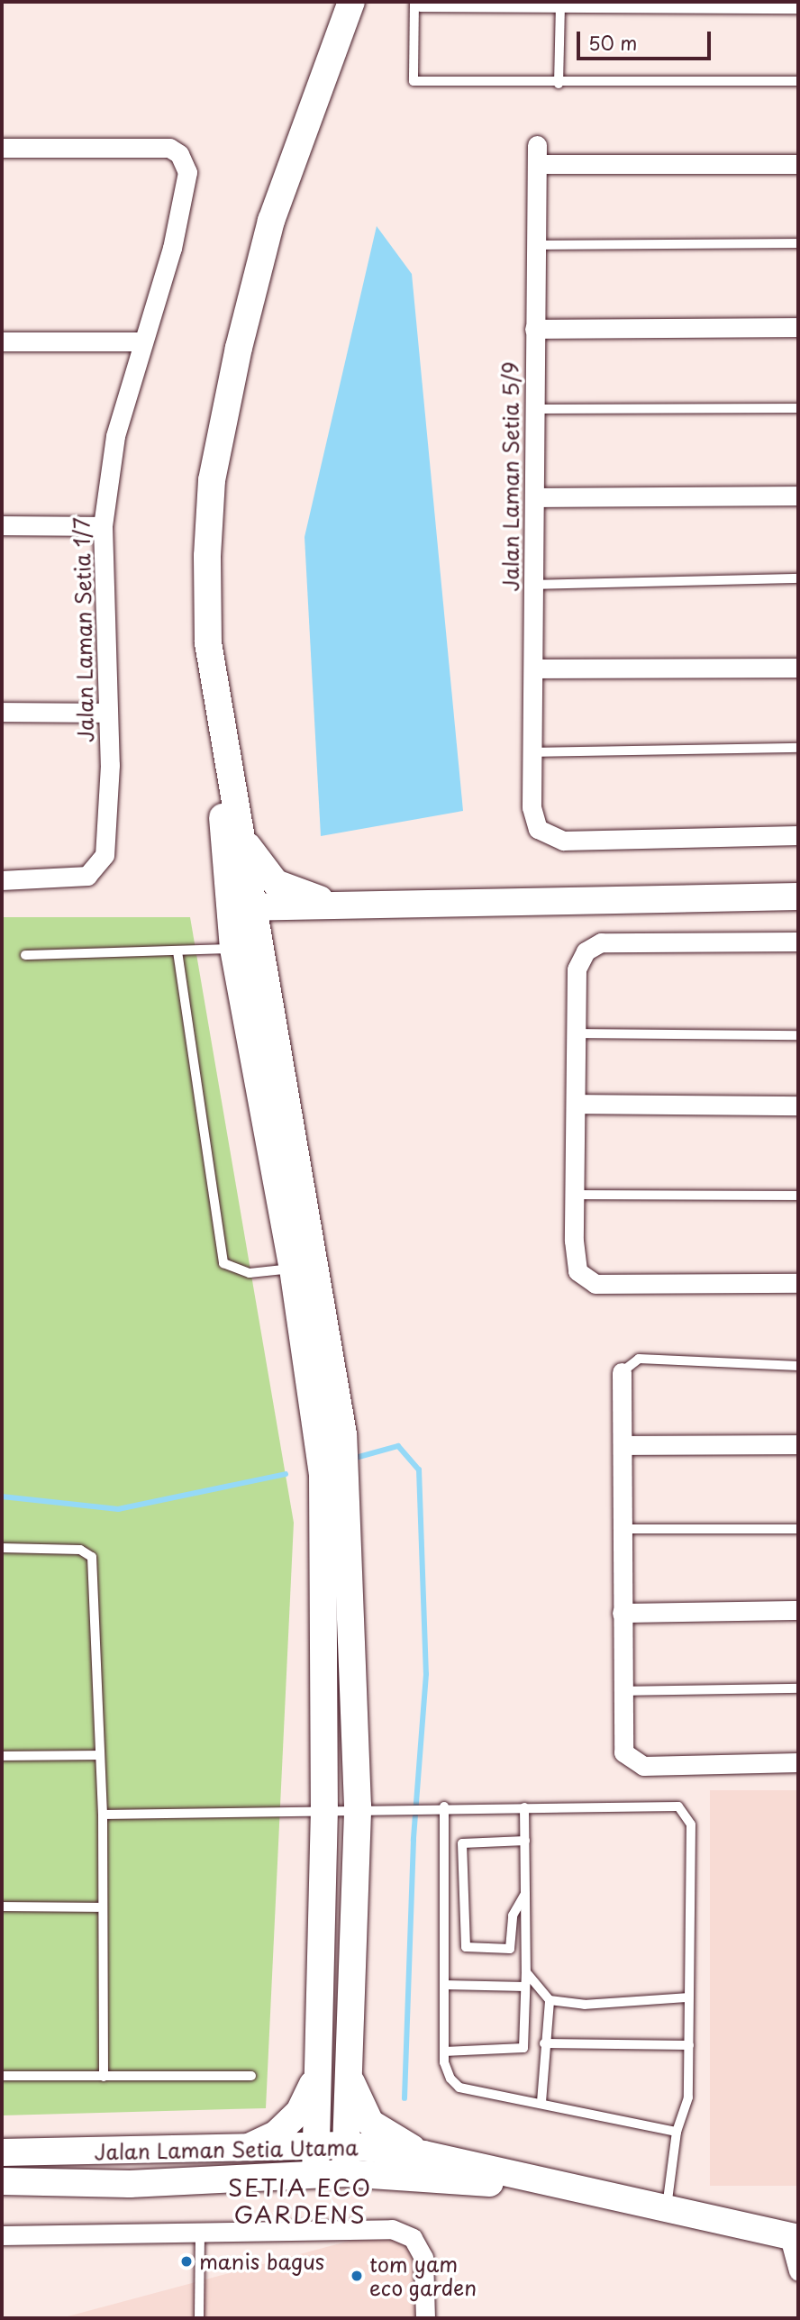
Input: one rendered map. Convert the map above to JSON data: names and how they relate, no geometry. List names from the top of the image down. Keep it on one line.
{"streets":{"street":["Jalan Laman Setia 5/9","Jalan Laman Setia 1/7","Jalan Laman Setia Utama"]},"districts":["SETIA ECO GARDENS"],"places":["manis bagus","tom yam eco garden"],"scale_bar":"50 m"}
